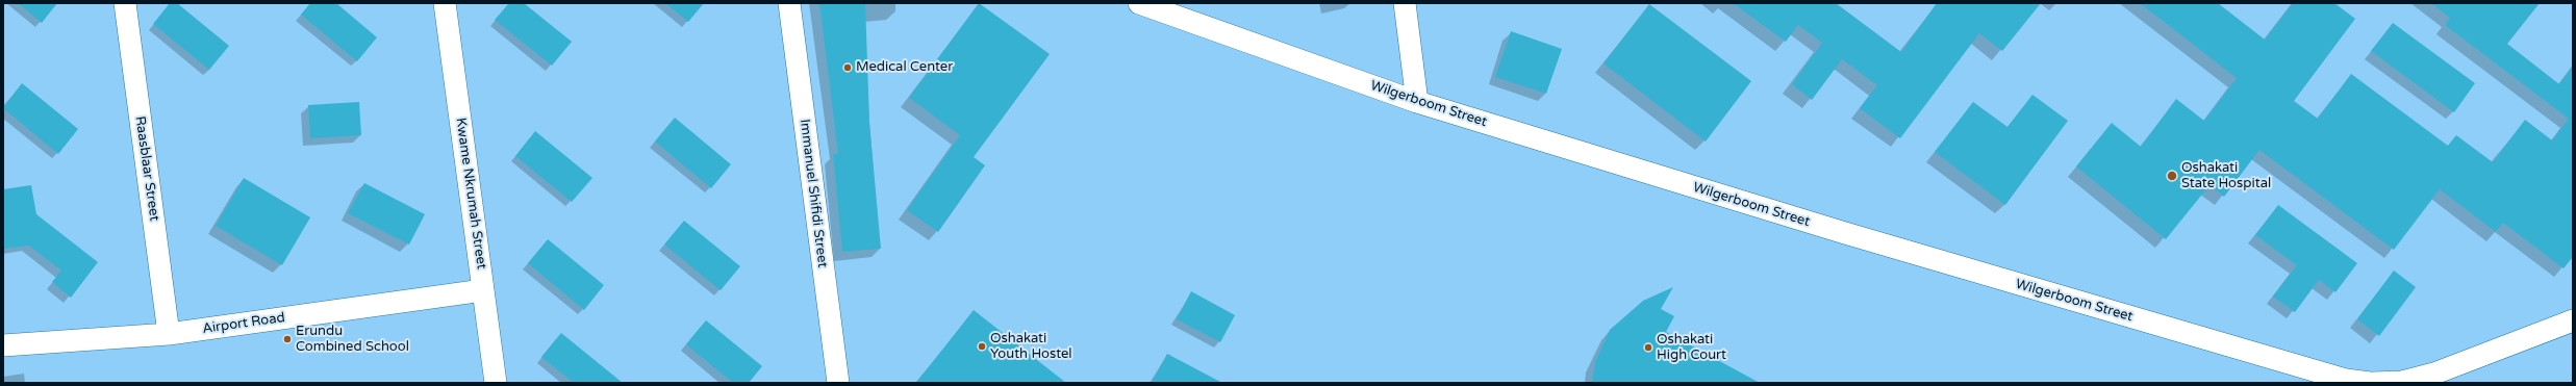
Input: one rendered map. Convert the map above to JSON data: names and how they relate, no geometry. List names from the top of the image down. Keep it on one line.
{"streets":{"street":["Wilgerboom Street","Raasblaar Street","Kwame Nkrumah Street","Immanuel Shifidi Street","Airport Road"]},"crossings":[["Raasblaar Street","Airport Road"],["Kwame Nkrumah Street","Airport Road"]],"places":["Medical Center","Oshakati State Hospital","Erundu Combined School","Oshakati Youth Hostel","Oshakati High Court"]}
